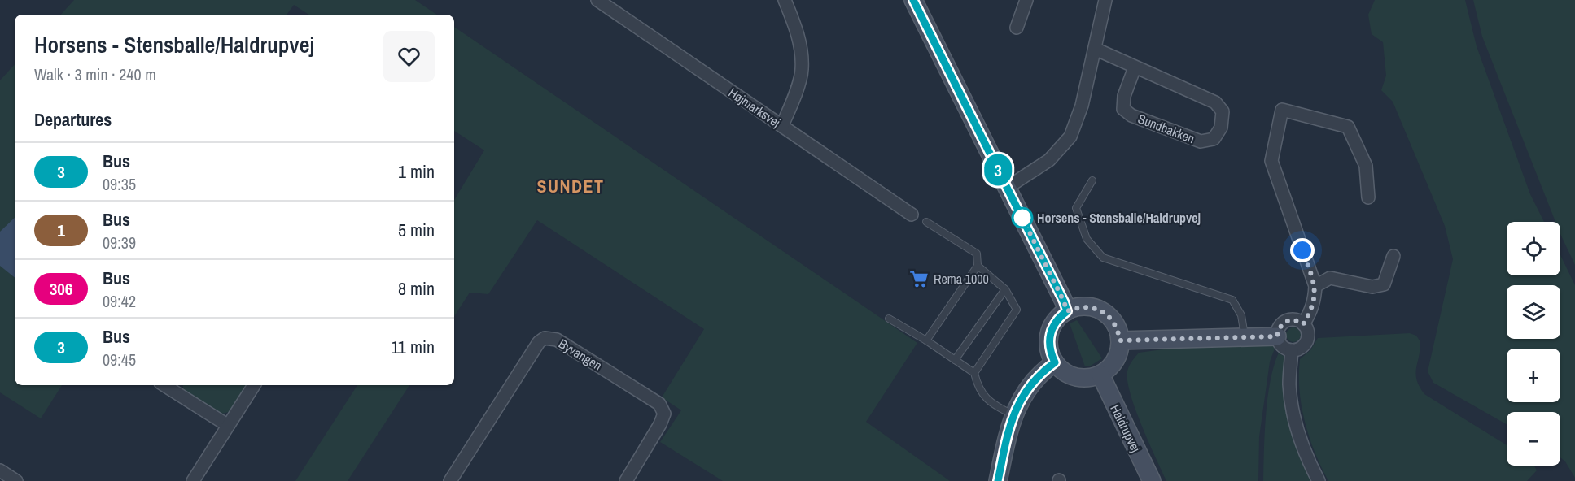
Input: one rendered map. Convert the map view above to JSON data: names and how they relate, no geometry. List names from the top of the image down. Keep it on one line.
{"streets":{"main road":["Haldrupvej"],"street":["Højmarksvej","Sundbakken","Byvangen"]},"districts":["SUNDET"],"places":{"other":["Horsens - Stensballe/Haldrupvej"],"supermarket":["Rema 1000"]},"lines":["bus line 3"],"page":{"on_map":"3","heading":[["Horsens - Stensballe/Haldrupvej","Walk · 3 min · 240 m"],"Departures"],"list":[{"mark":"3","name":"Bus","note":"09:35","value":"1 min"},{"mark":"1","name":"Bus","note":"09:39","value":"5 min"},{"mark":"306","name":"Bus","note":"09:42","value":"8 min"},{"mark":"3","name":"Bus","note":"09:45","value":"11 min"}],"map_buttons":["+","−"]}}
